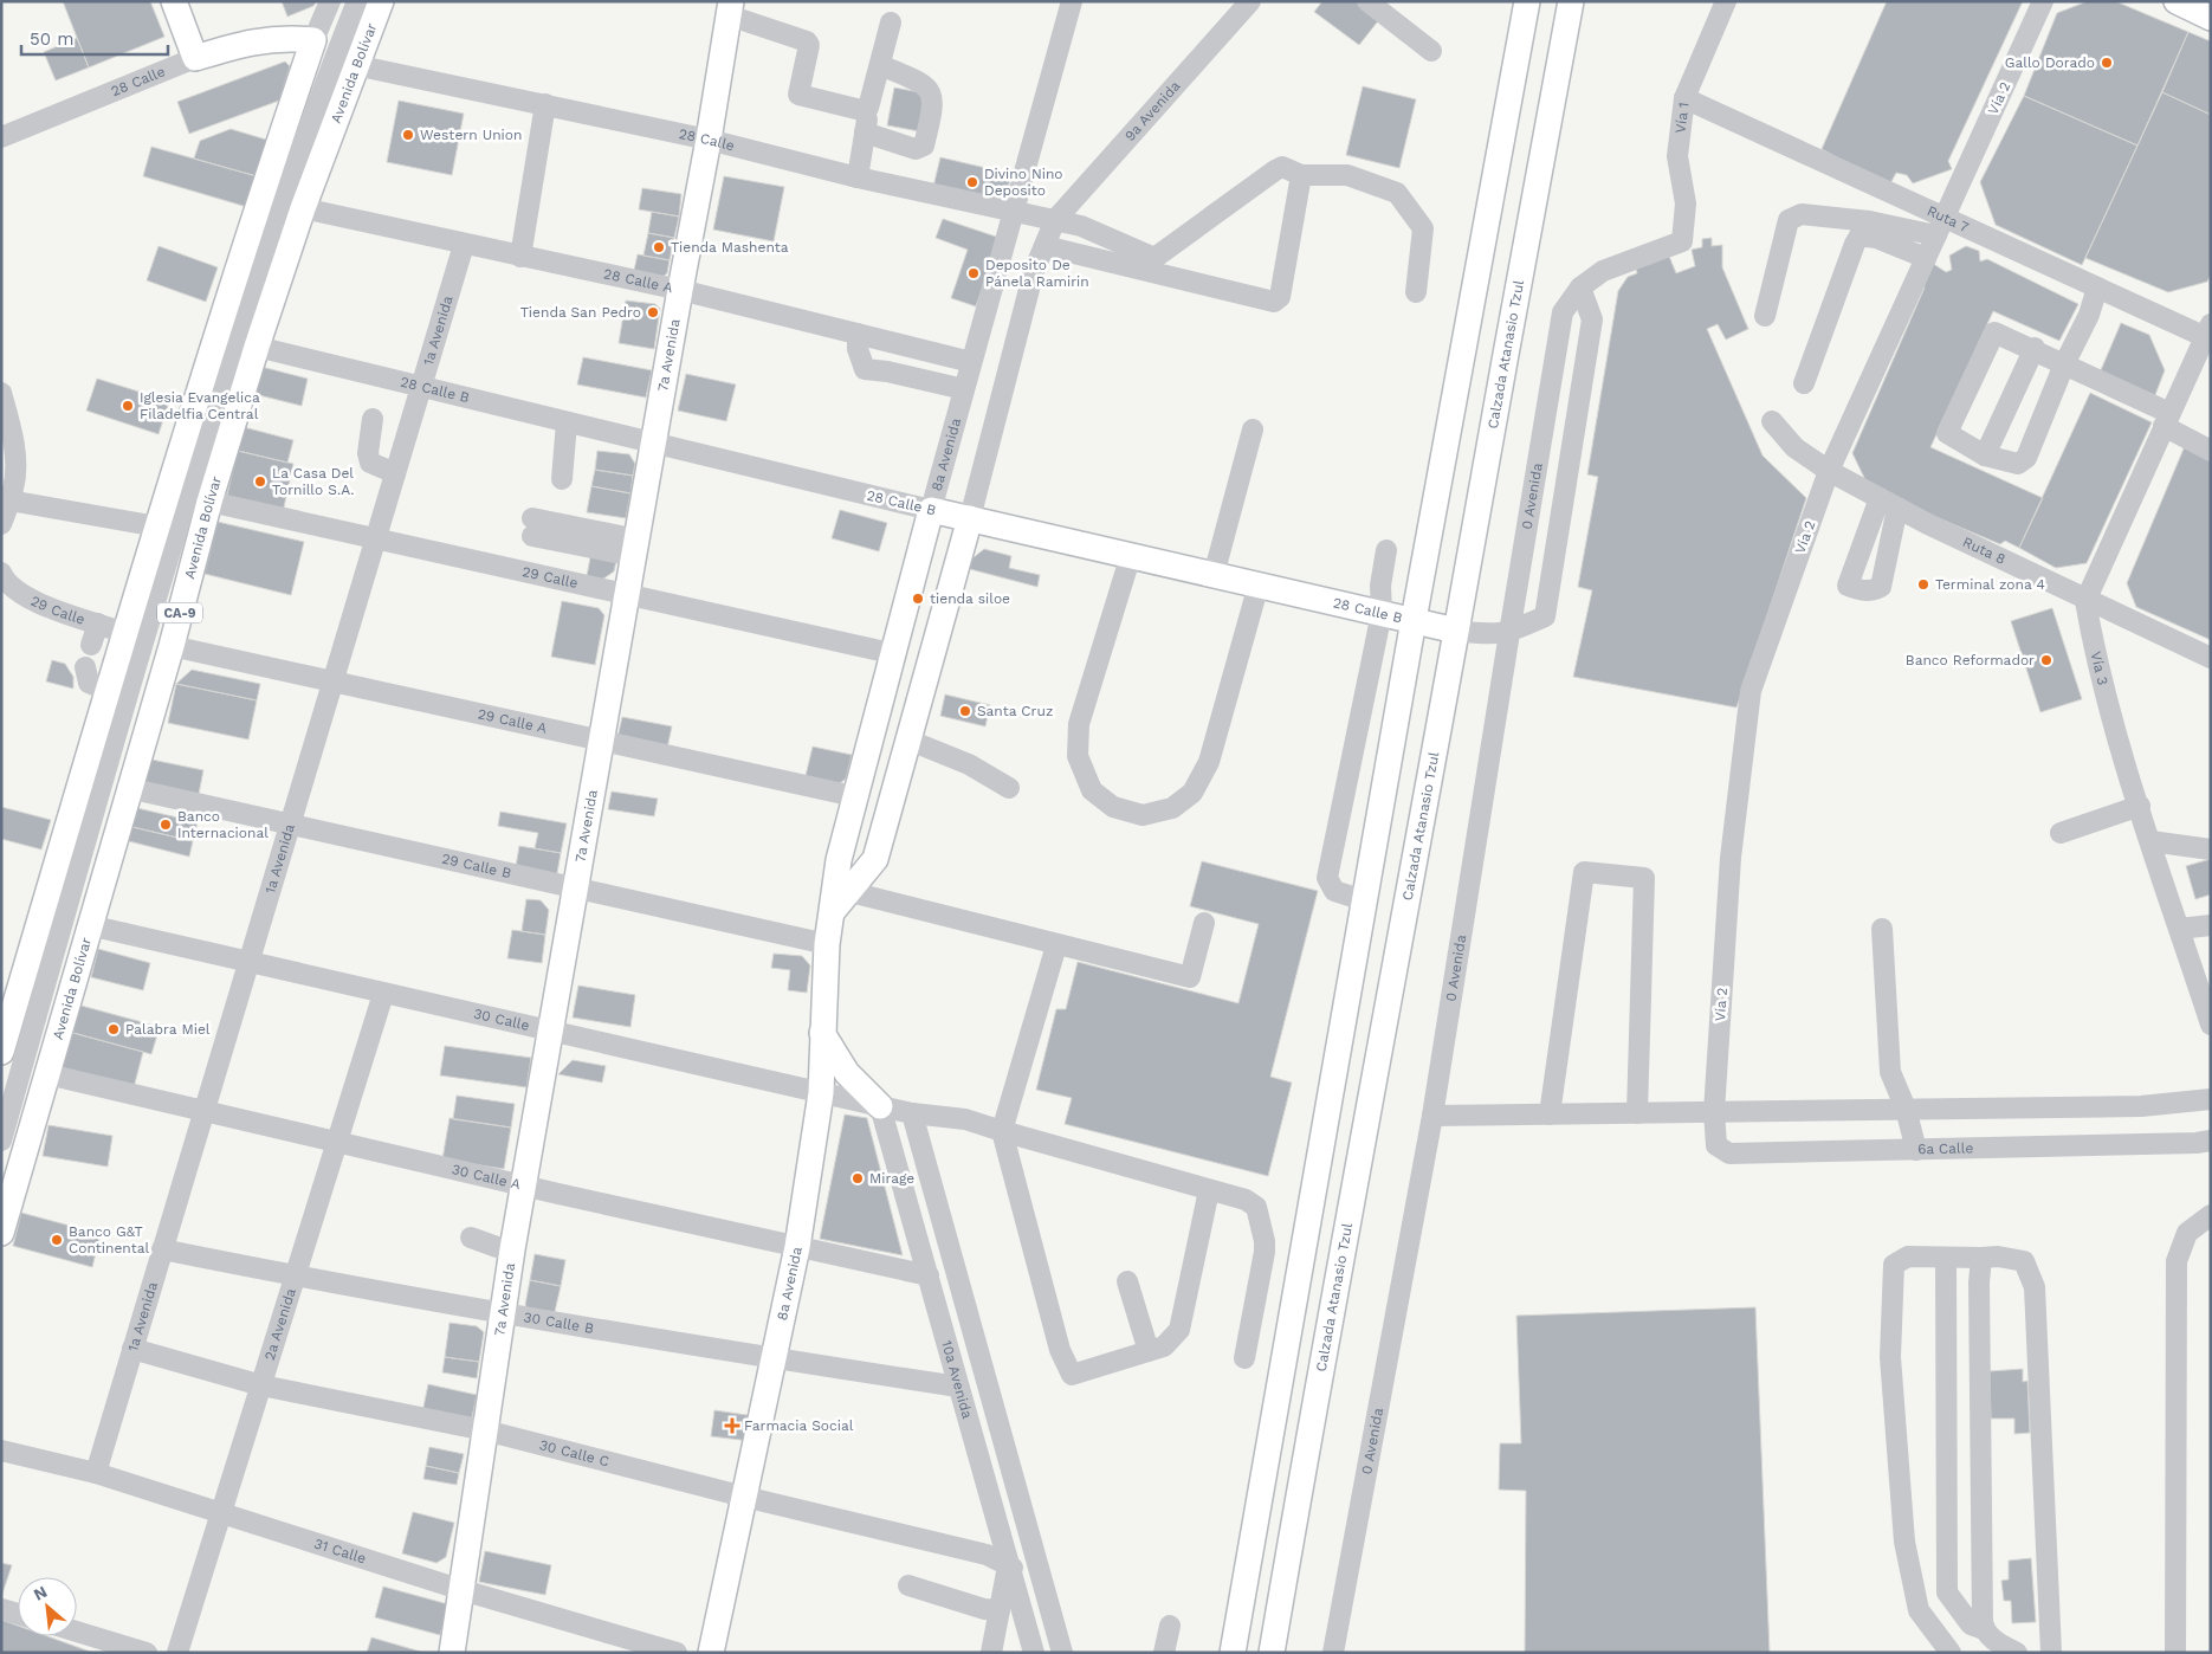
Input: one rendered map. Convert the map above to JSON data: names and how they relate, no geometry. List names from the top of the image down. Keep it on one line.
{"streets":{"main road":["Avenida Bolívar","28 Calle","7a Avenida","Calzada Atanasio Tzul","28 Calle B","8a Avenida","CA-9"],"street":["Vía 2","9a Avenida","Vía 1","Ruta 7","28 Calle A","1a Avenida","0 Avenida","Ruta 8","29 Calle","Vía 3","29 Calle A","29 Calle B","30 Calle","6a Calle","30 Calle A","30 Calle B","2a Avenida","10a Avenida","30 Calle C","31 Calle"]},"crossings":[["Avenida Bolívar","28 Calle"],["Avenida Bolívar","28 Calle A"],["Avenida Bolívar","28 Calle B"],["Avenida Bolívar","29 Calle"],["Avenida Bolívar","29 Calle A"],["Avenida Bolívar","29 Calle B"],["Avenida Bolívar","30 Calle"],["Avenida Bolívar","30 Calle A"],["28 Calle","9a Avenida"],["28 Calle","7a Avenida"],["28 Calle","8a Avenida"],["Vía 2","Ruta 7"],["Vía 2","Ruta 8"],["Vía 2","6a Calle"],["9a Avenida","8a Avenida"],["Vía 1","Ruta 7"],["Vía 1","0 Avenida"],["28 Calle A","1a Avenida"],["28 Calle A","7a Avenida"],["28 Calle A","8a Avenida"],["1a Avenida","28 Calle B"],["1a Avenida","29 Calle"],["1a Avenida","29 Calle A"],["1a Avenida","29 Calle B"],["1a Avenida","30 Calle"],["1a Avenida","30 Calle A"],["1a Avenida","30 Calle B"],["1a Avenida","30 Calle C"],["1a Avenida","31 Calle"],["7a Avenida","28 Calle B"],["7a Avenida","29 Calle"],["7a Avenida","29 Calle A"],["7a Avenida","29 Calle B"],["7a Avenida","30 Calle"],["7a Avenida","30 Calle A"],["7a Avenida","30 Calle B"],["7a Avenida","30 Calle C"],["7a Avenida","31 Calle"],["Calzada Atanasio Tzul","28 Calle B"],["28 Calle B","8a Avenida"],["28 Calle B","0 Avenida"],["8a Avenida","29 Calle"],["8a Avenida","29 Calle A"],["8a Avenida","29 Calle B"],["8a Avenida","30 Calle"],["8a Avenida","30 Calle A"],["8a Avenida","30 Calle B"],["8a Avenida","30 Calle C"],["Ruta 8","Vía 3"],["30 Calle","2a Avenida"],["30 Calle","10a Avenida"],["30 Calle A","2a Avenida"],["30 Calle A","10a Avenida"],["30 Calle B","2a Avenida"],["30 Calle B","10a Avenida"],["2a Avenida","30 Calle C"],["2a Avenida","31 Calle"],["10a Avenida","30 Calle C"]],"places":{"other":["Gallo Dorado","Western Union","Divino Nino Deposito","Tienda Mashenta","Deposito De Pánela Ramirin","Tienda San Pedro","Iglesia Evangelica Filadelfia Central","La Casa Del Tornillo S.A.","Terminal zona 4","tienda siloe","Banco Reformador","Santa Cruz","Banco Internacional","Palabra Miel","Mirage","Banco G&T Continental"],"health":["Farmacia Social"]},"scale_bar":"50 m","north":"top left"}
